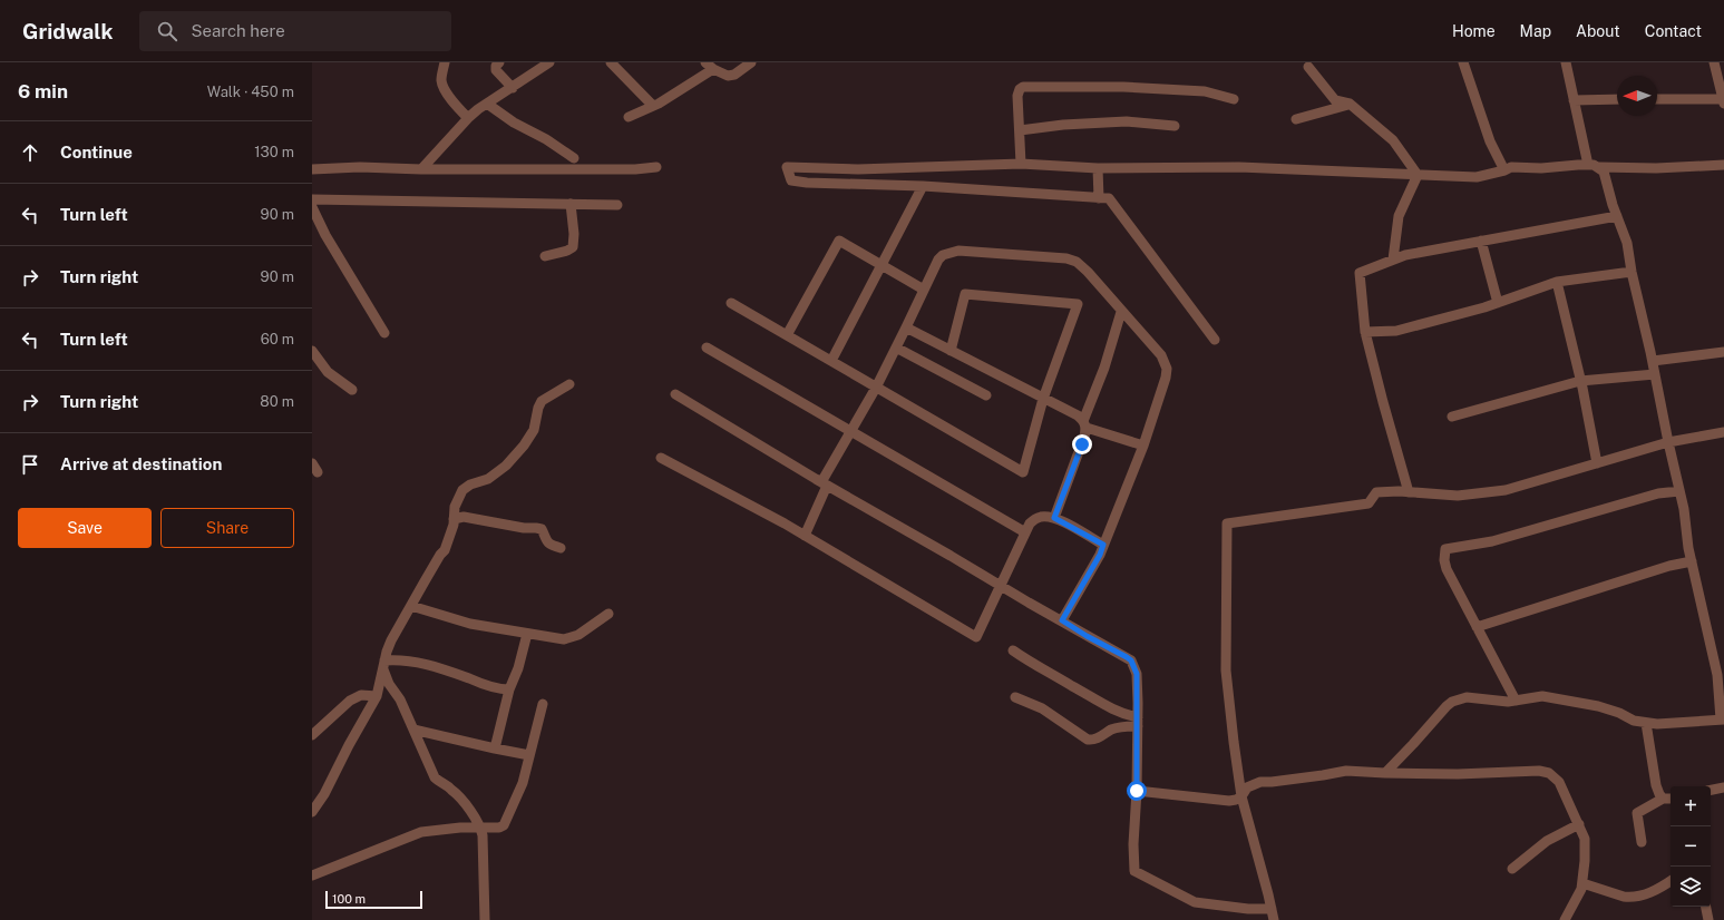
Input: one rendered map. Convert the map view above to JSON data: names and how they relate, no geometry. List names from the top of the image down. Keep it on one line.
{"scale_bar":"100 m","north":"left","page":{"header":"Gridwalk","search":"Search here","nav":["Home","Map","About","Contact"],"heading":["6 min","Walk · 450 m"],"list":[["Continue","130 m"],["Turn left","90 m"],["Turn right","90 m"],["Turn left","60 m"],["Turn right","80 m"],"Arrive at destination"],"buttons":["Save","Share"],"map_buttons":["+","−"],"scale":"100 m"}}
